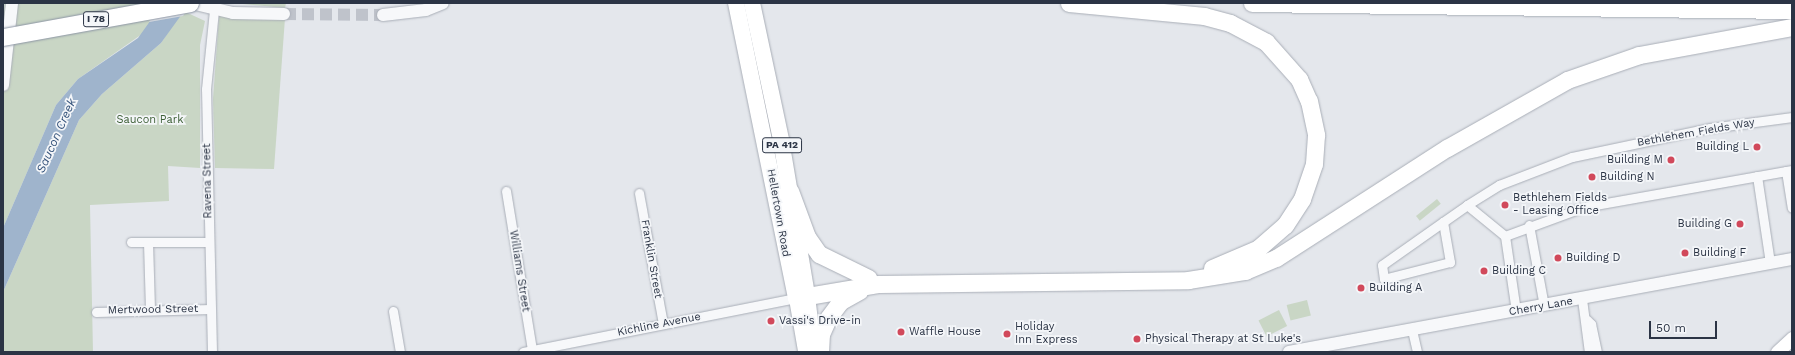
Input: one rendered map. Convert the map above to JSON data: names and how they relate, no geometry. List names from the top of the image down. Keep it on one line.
{"streets":{"highway":["I 78","PA 412","Hellertown Road"],"street":["Bethlehem Fields Way","Ravena Street","Franklin Street","Williams Street","Cherry Lane","Mertwood Street","Kichline Avenue"]},"crossings":[["Ravena Street","Mertwood Street"],["Hellertown Road","Kichline Avenue"],["Franklin Street","Kichline Avenue"],["Williams Street","Kichline Avenue"]],"water":["Saucon Creek"],"parks":["Saucon Park"],"places":["Building L","Building M","Building N","Bethlehem Fields - Leasing Office","Building G","Building F","Building D","Building C","Building A","Vassi's Drive-in","Waffle House","Holiday Inn Express","Physical Therapy at St Luke's"],"scale_bar":"50 m"}
